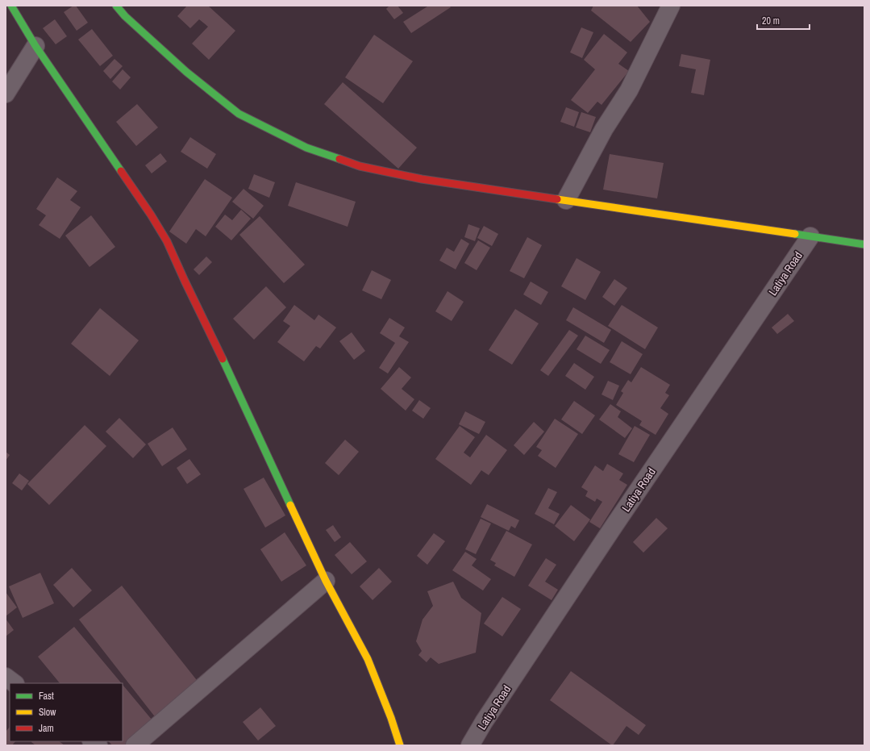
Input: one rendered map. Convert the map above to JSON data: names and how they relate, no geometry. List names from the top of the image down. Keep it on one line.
{"streets":{"street":["Latiya Road"]},"legend":["Fast","Slow","Jam"],"scale_bar":"20 m"}
